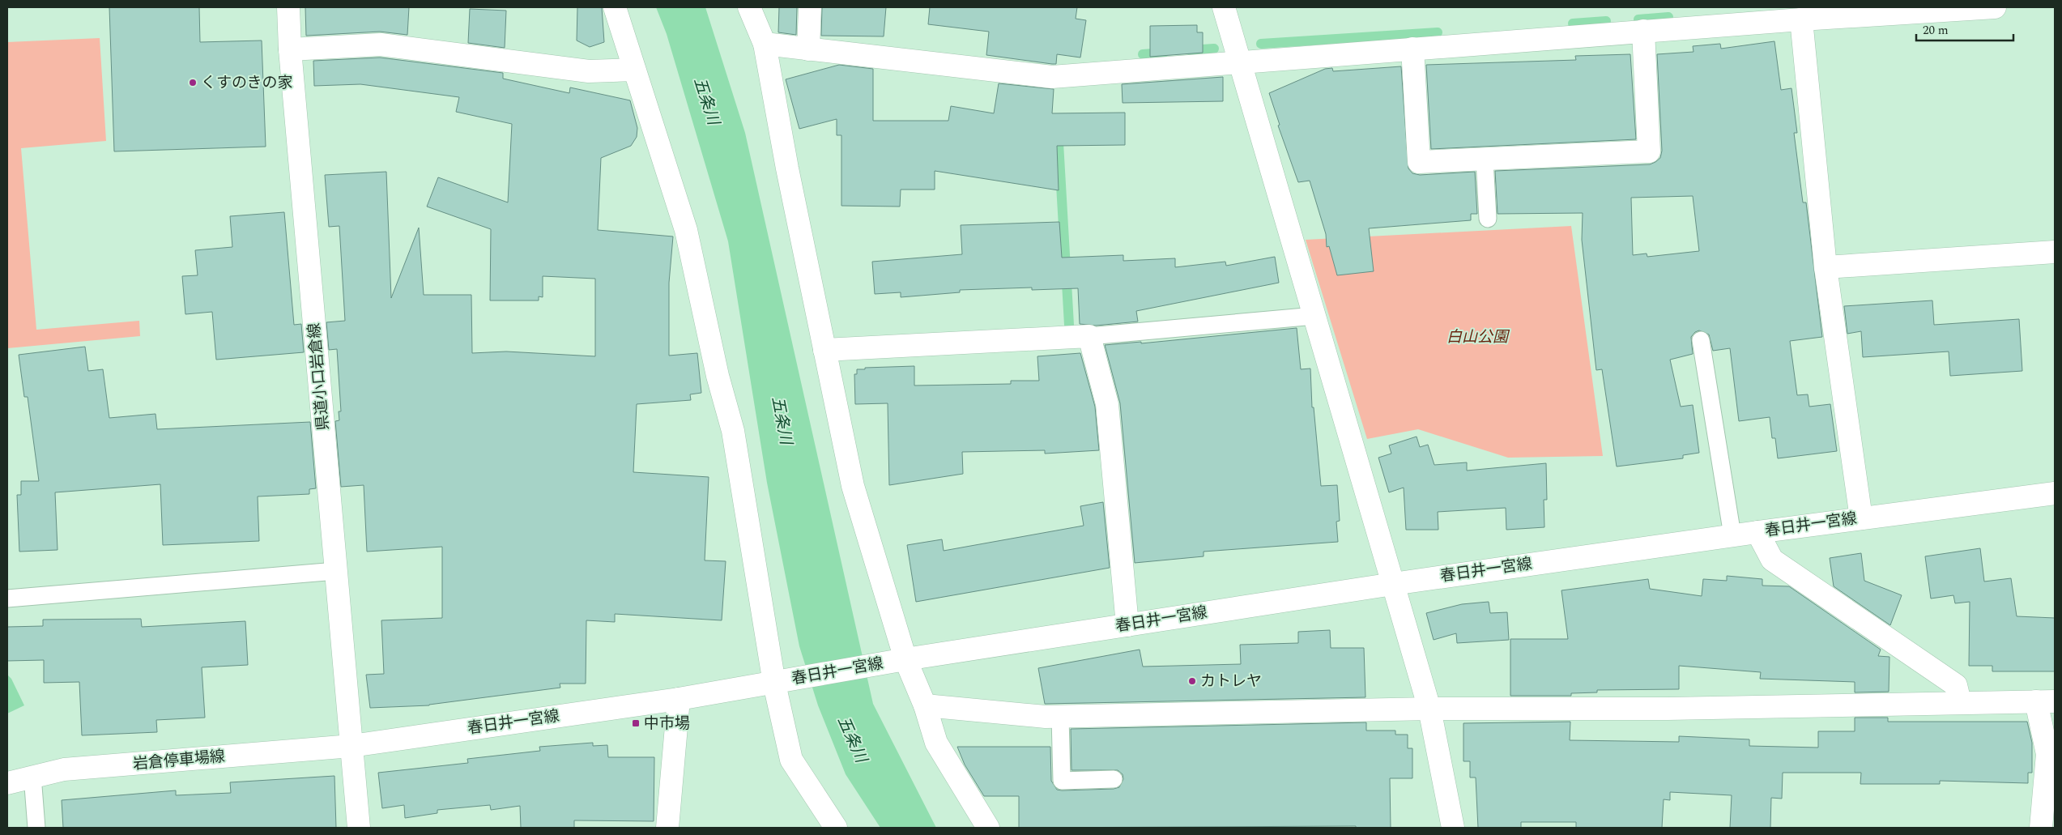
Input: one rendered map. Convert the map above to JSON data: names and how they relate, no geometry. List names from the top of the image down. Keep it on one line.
{"streets":{"street":["県道小口岩倉線","春日井一宮線","岩倉停車場線"]},"crossings":[["県道小口岩倉線","春日井一宮線"],["県道小口岩倉線","岩倉停車場線"],["春日井一宮線","岩倉停車場線"]],"water":["五条川"],"parks":["白山公園"],"places":{"other":["くすのきの家","カトレヤ"],"transit":["中市場"]},"scale_bar":"20 m"}
